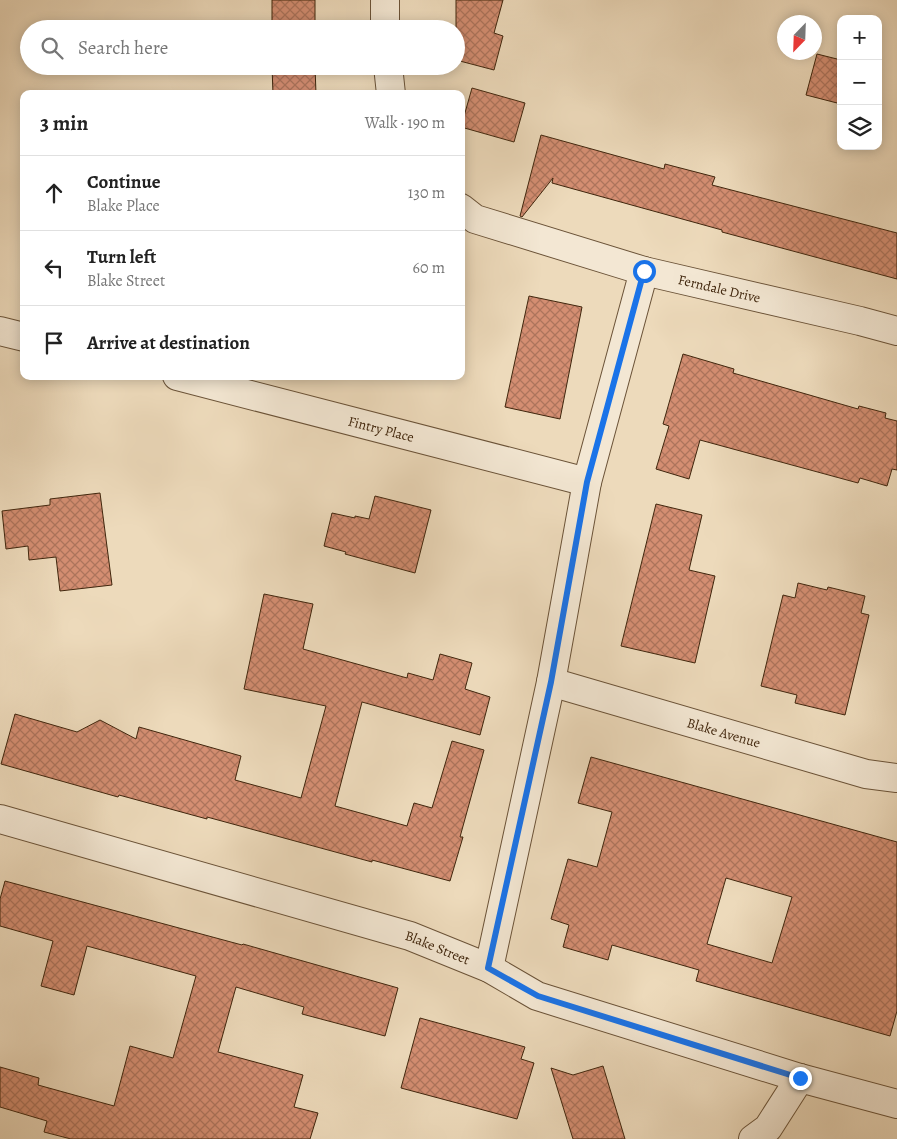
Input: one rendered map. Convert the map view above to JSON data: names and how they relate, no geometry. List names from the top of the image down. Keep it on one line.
{"streets":{"street":["Ferndale Drive","Fintry Place","Blake Avenue","Blake Street"]},"north":"bottom left","page":{"map_buttons":["+","−"],"search":"Search here","heading":["3 min","Walk · 190 m"],"list":[["Continue","Blake Place","130 m"],["Turn left","Blake Street","60 m"],"Arrive at destination"]}}
